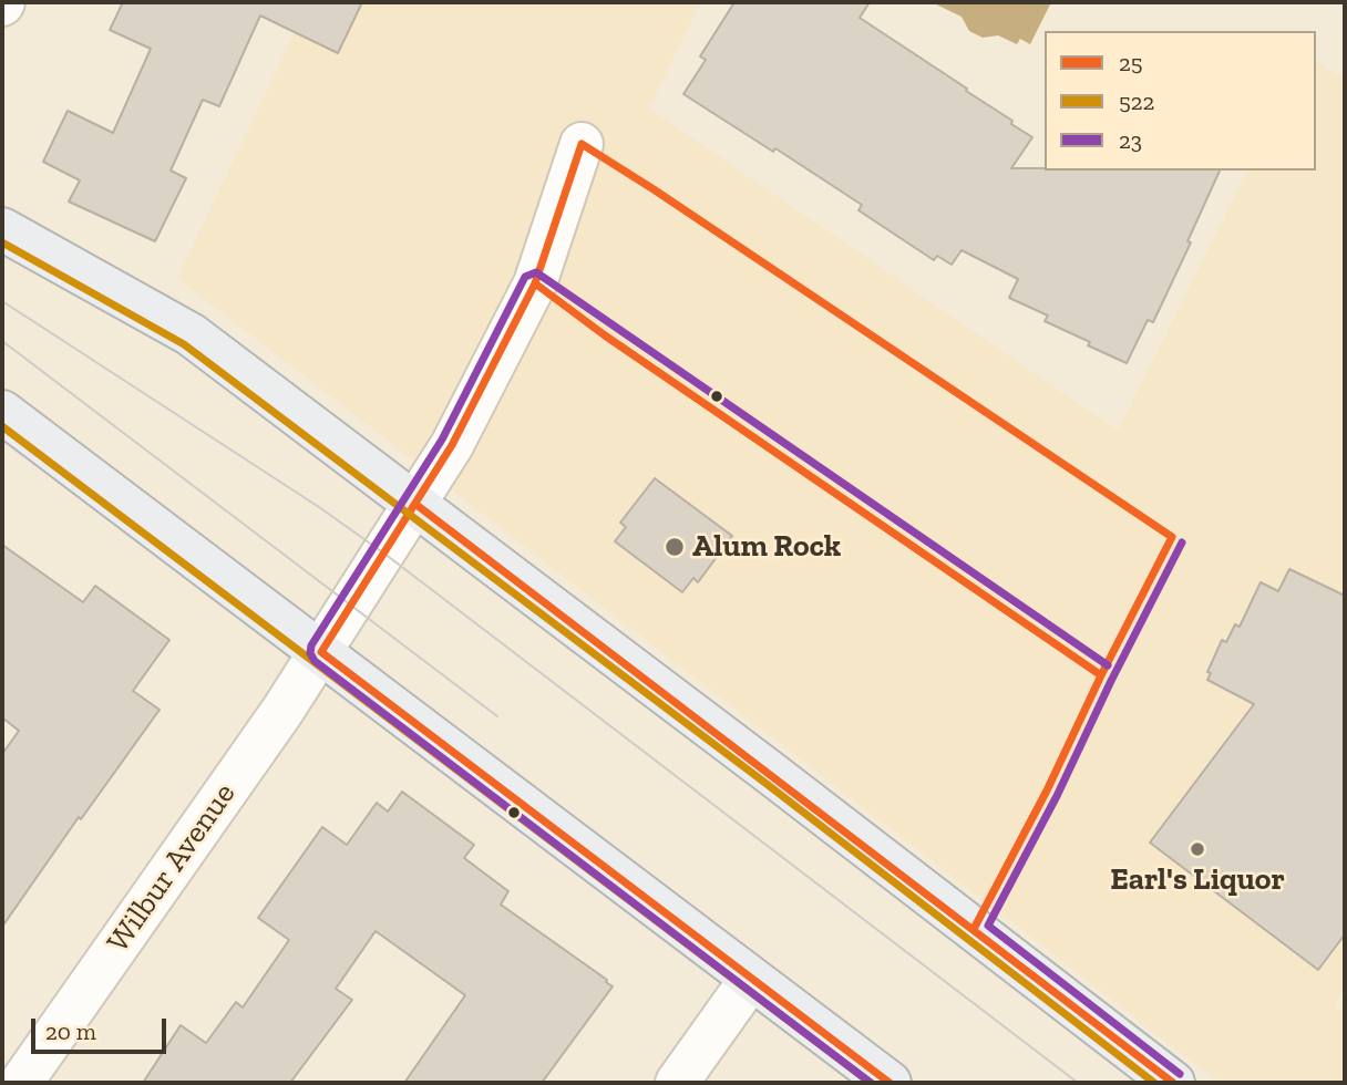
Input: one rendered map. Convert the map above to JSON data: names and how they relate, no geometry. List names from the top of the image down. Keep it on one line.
{"streets":{"street":["Wilbur Avenue"]},"places":["Alum Rock","Earl's Liquor"],"lines":["transit line 25","transit line 522","transit line 23"],"legend":["25","522","23"],"scale_bar":"20 m"}
